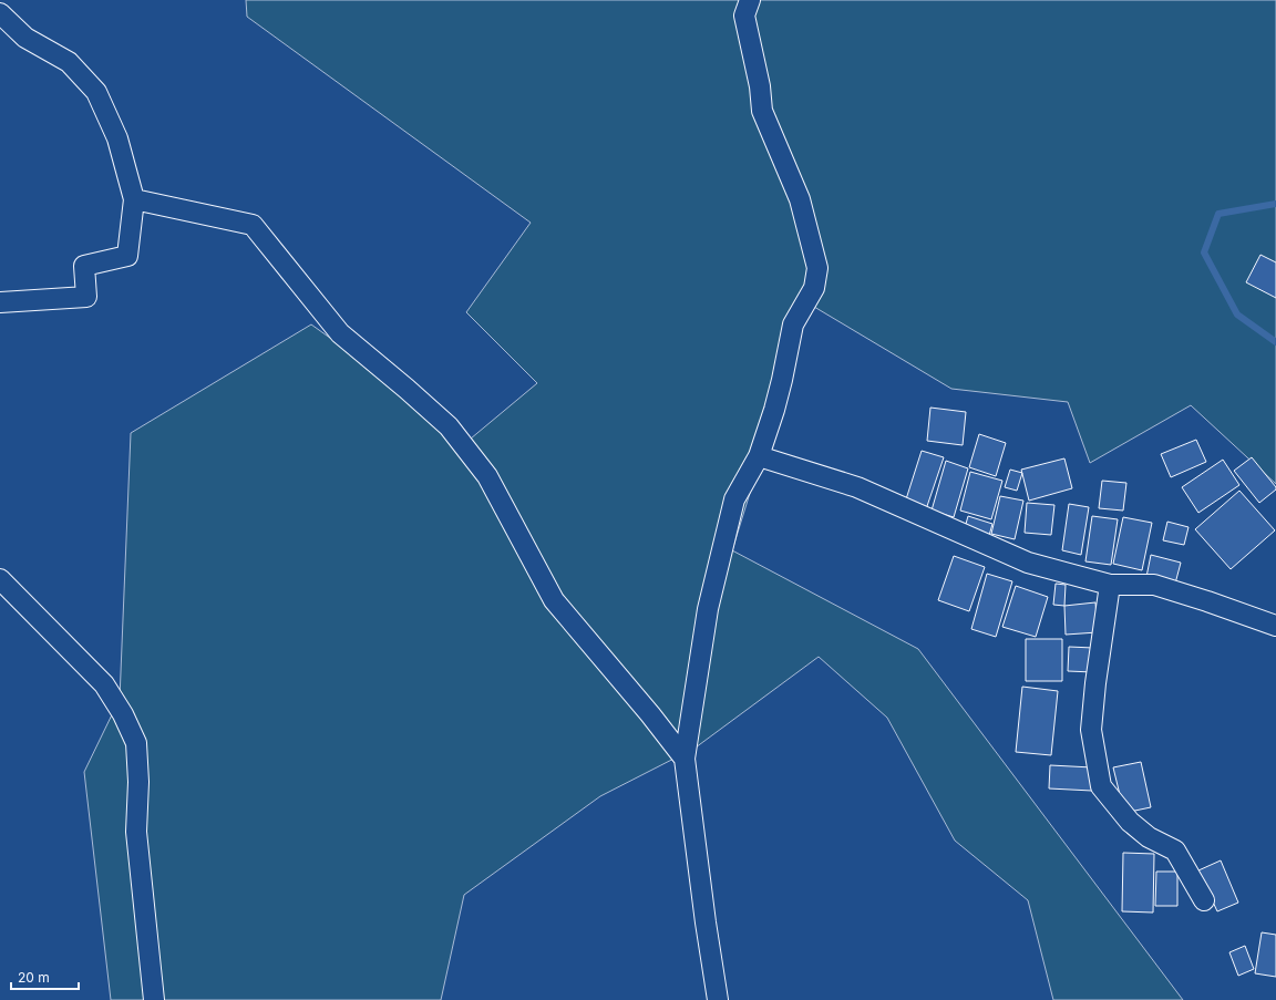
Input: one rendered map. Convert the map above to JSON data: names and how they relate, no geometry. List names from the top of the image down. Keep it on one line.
{"scale_bar":"20 m"}
